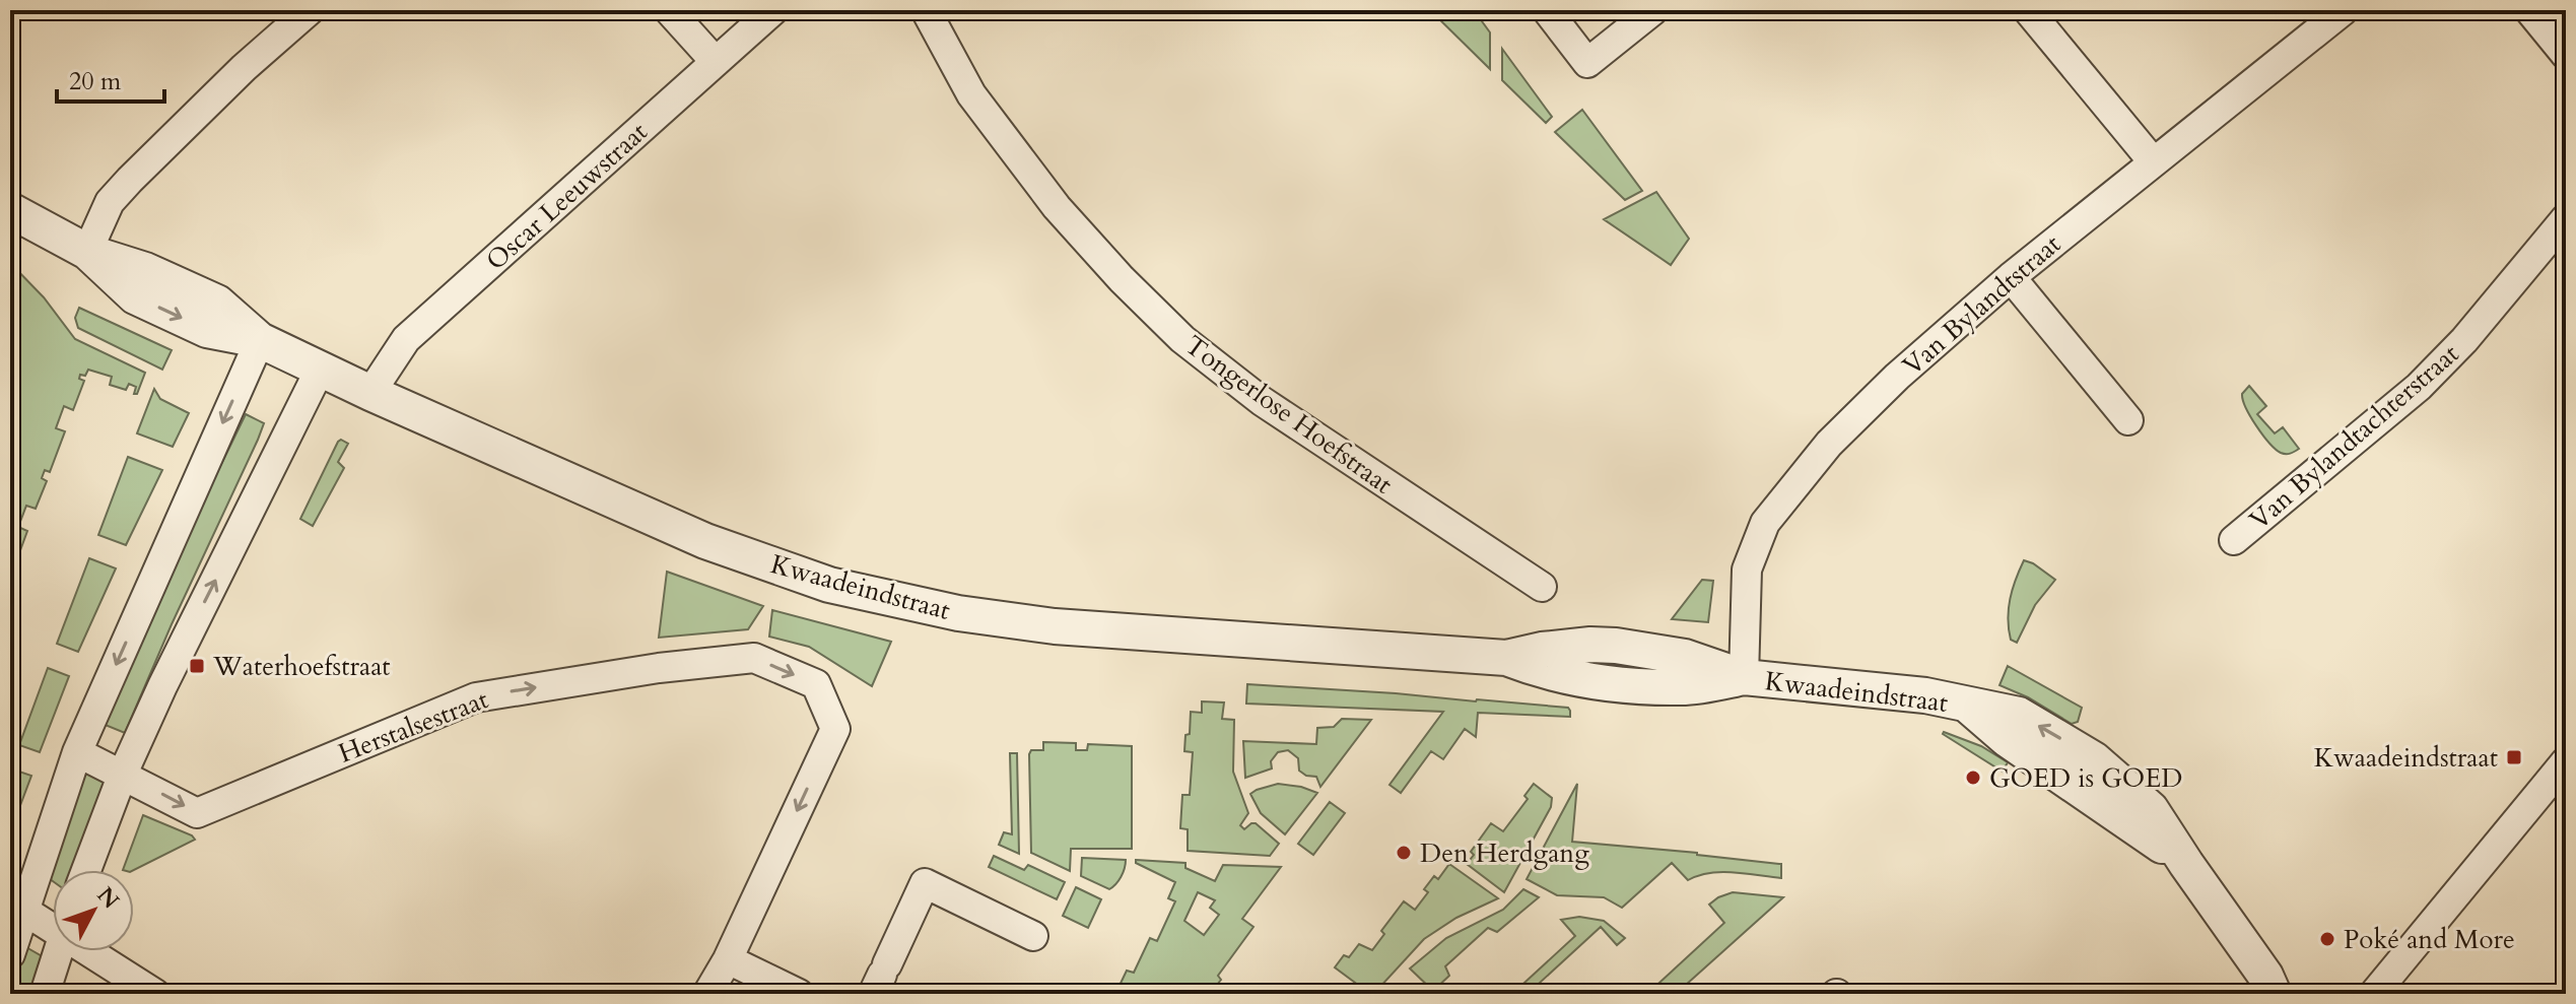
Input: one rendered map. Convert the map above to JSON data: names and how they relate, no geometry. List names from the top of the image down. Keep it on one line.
{"streets":{"street":["Oscar Leeuwstraat","Van Bylandtstraat","Tongerlose Hoefstraat","Van Bylandtachterstraat","Kwaadeindstraat","Herstalsestraat"]},"crossings":[["Oscar Leeuwstraat","Kwaadeindstraat"],["Van Bylandtstraat","Kwaadeindstraat"]],"places":{"transit":["Waterhoefstraat","Kwaadeindstraat"],"other":["GOED is GOED","Den Herdgang","Poké and More"]},"scale_bar":"20 m","north":"top right"}
